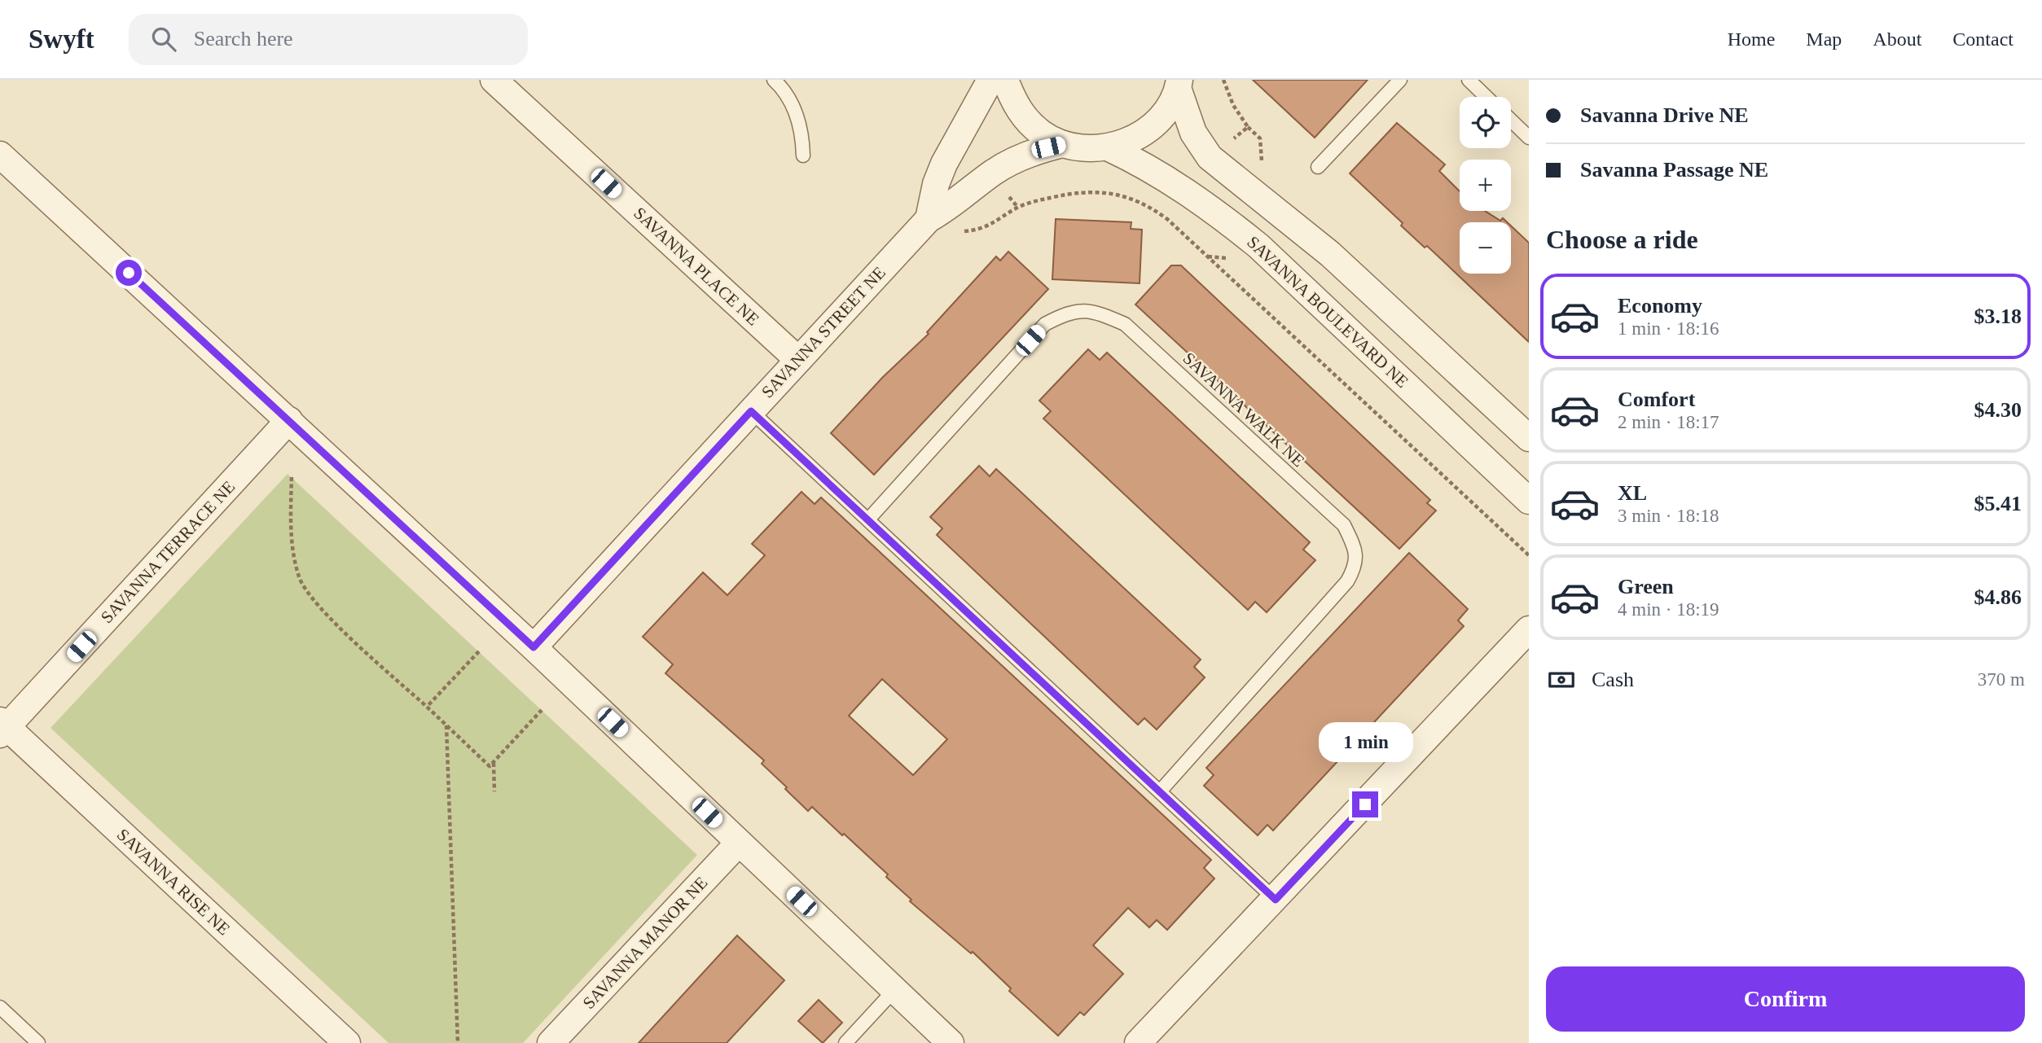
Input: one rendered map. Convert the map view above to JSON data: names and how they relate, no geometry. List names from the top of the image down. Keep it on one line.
{"streets":{"street":["SAVANNA PLACE NE","SAVANNA BOULEVARD NE","SAVANNA STREET NE","SAVANNA TERRACE NE","SAVANNA RISE NE","SAVANNA MANOR NE"],"lane":["SAVANNA WALK NE"]},"crossings":[["SAVANNA PLACE NE","SAVANNA STREET NE"],["SAVANNA TERRACE NE","SAVANNA RISE NE"]],"page":{"header":"Swyft","search":"Search here","nav":["Home","Map","About","Contact"],"banner":["Savanna Drive NE","Savanna Passage NE"],"map_buttons":["+","−"],"heading":"Choose a ride","list":[{"name":"Economy","note":"1 min · 18:16","value":"$3.18"},{"name":"Comfort","note":"2 min · 18:17","value":"$4.30"},{"name":"XL","note":"3 min · 18:18","value":"$5.41"},{"name":"Green","note":"4 min · 18:19","value":"$4.86"}],"pay":["Cash","370 m"],"bubble":"1 min","buttons":"Confirm"}}
